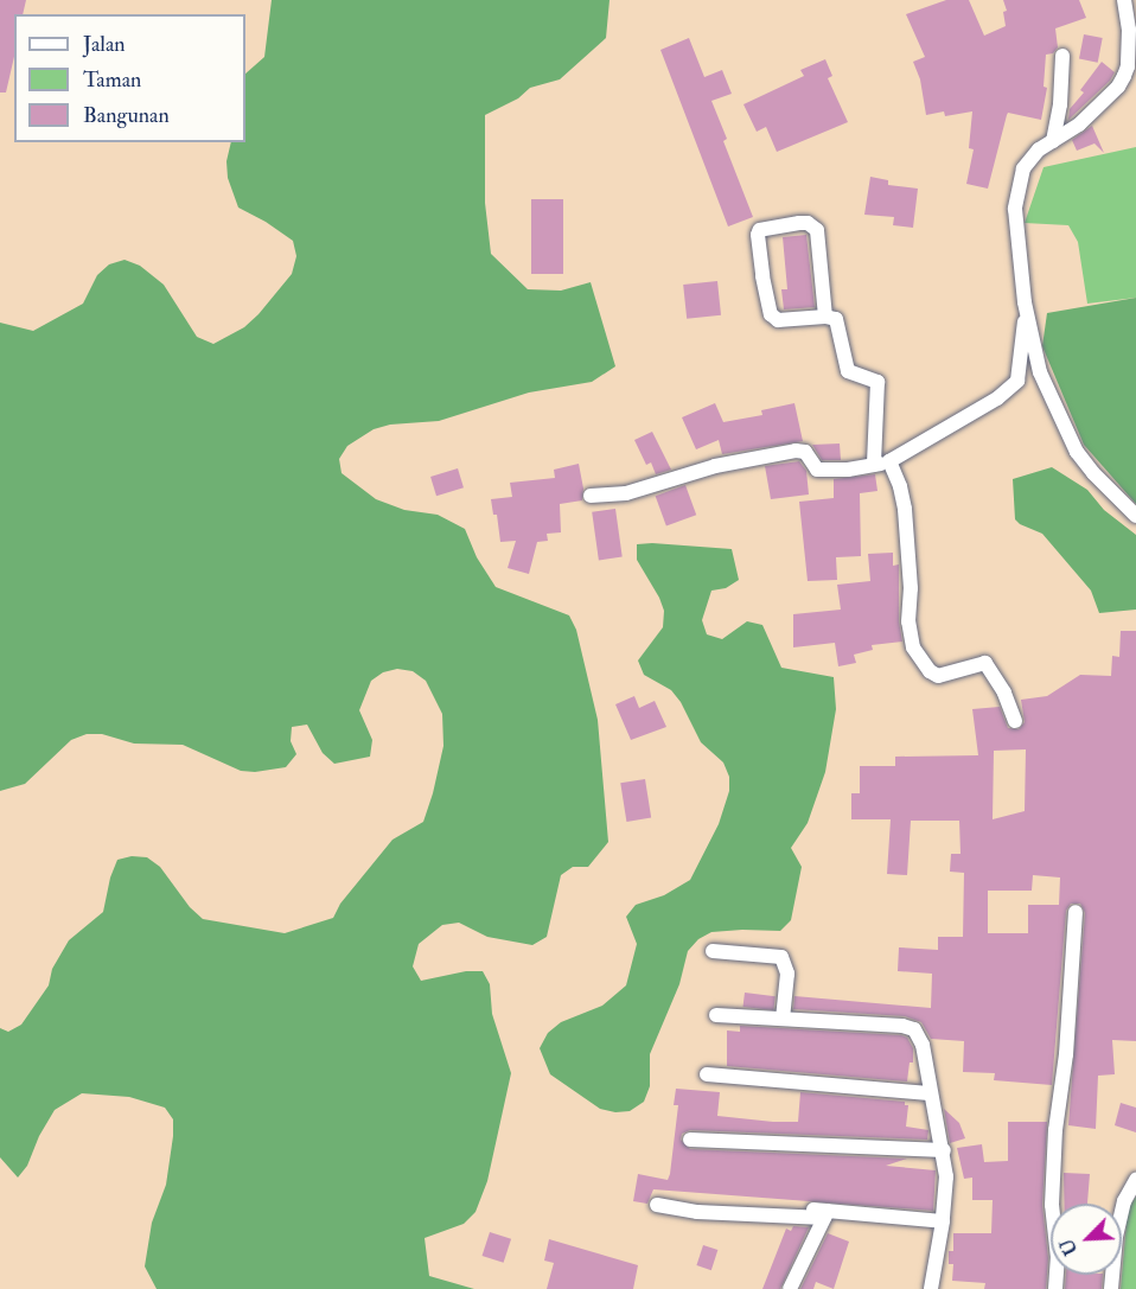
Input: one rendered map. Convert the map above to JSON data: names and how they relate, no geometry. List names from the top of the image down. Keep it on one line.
{"legend":["Jalan","Taman","Bangunan"],"north":"bottom left"}
